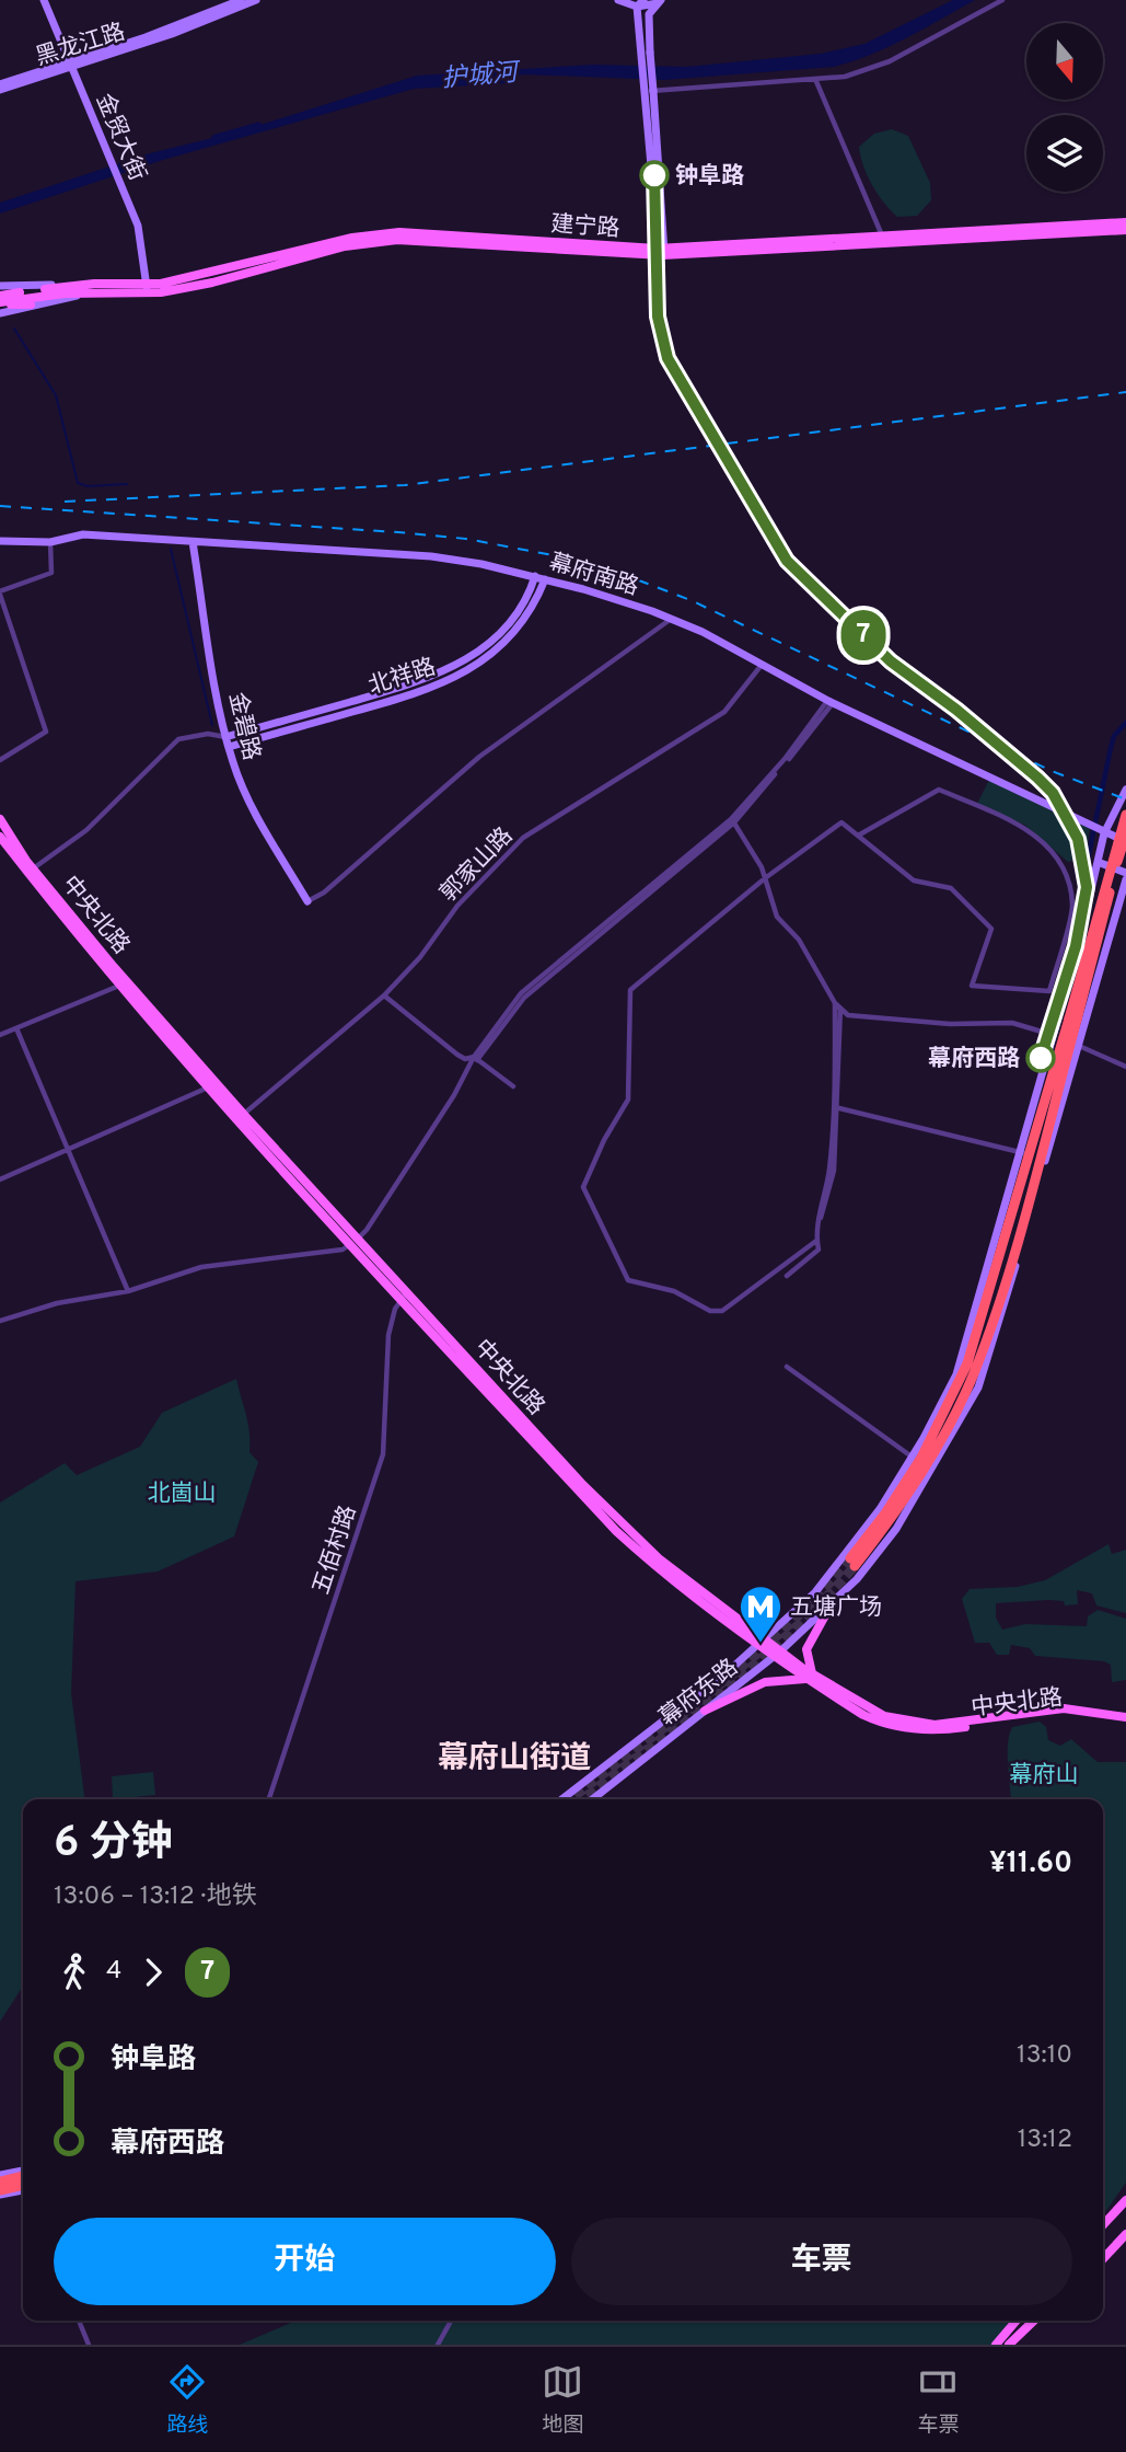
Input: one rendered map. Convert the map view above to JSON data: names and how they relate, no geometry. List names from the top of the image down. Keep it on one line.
{"streets":{"main road":["建宁路","中央北路"],"street":["黑龙江路","金贸大街","幕府南路","北祥路","金碧路","郭家山路","五佰村路","幕府东路"]},"crossings":[["黑龙江路","金贸大街"],["金贸大街","建宁路"],["幕府南路","北祥路"],["幕府南路","金碧路"],["幕府南路","郭家山路"],["北祥路","金碧路"],["郭家山路","中央北路"],["中央北路","五佰村路"],["中央北路","幕府东路"]],"districts":["幕府山街道"],"water":["护城河"],"parks":["北崮山","幕府山"],"places":{"other":["钟阜路","幕府西路"],"metro station":["五塘广场"]},"lines":["metro line 7"],"north":"bottom","page":{"on_map":"7","heading":["6 分钟","13:06 – 13:12 · 地铁","¥11.60"],"legs":["4","7"],"list":[{"name":"钟阜路","value":"13:10"},{"name":"幕府西路","value":"13:12"}],"buttons":["开始","车票"],"tabs":["路线","地图","车票"]}}
